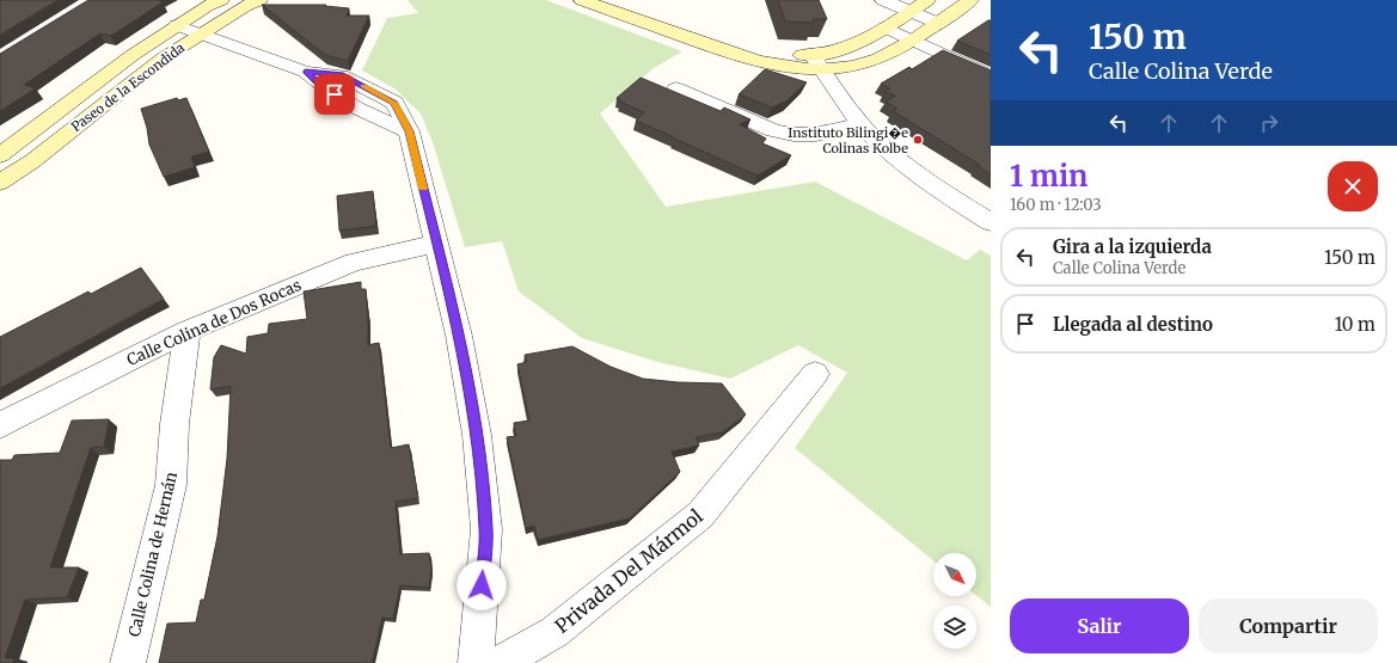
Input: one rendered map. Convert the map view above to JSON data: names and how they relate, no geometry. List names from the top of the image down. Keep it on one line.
{"streets":{"main road":["Paseo de la Escondida"],"street":["Calle Colina de Dos Rocas","Calle Colina de Hernán","Privada Del Mármol"]},"crossings":[["Calle Colina de Dos Rocas","Calle Colina de Hernán"]],"places":["Instituto Bilingi�e Colinas Kolbe"],"north":"bottom right","page":{"turn":["150 m","Calle Colina Verde"],"heading":["1 min","160 m · 12:03"],"list":[{"name":"Gira a la izquierda","note":"Calle Colina Verde","value":"150 m"},{"name":"Llegada al destino","value":"10 m"}],"buttons":["Salir","Compartir"]}}
